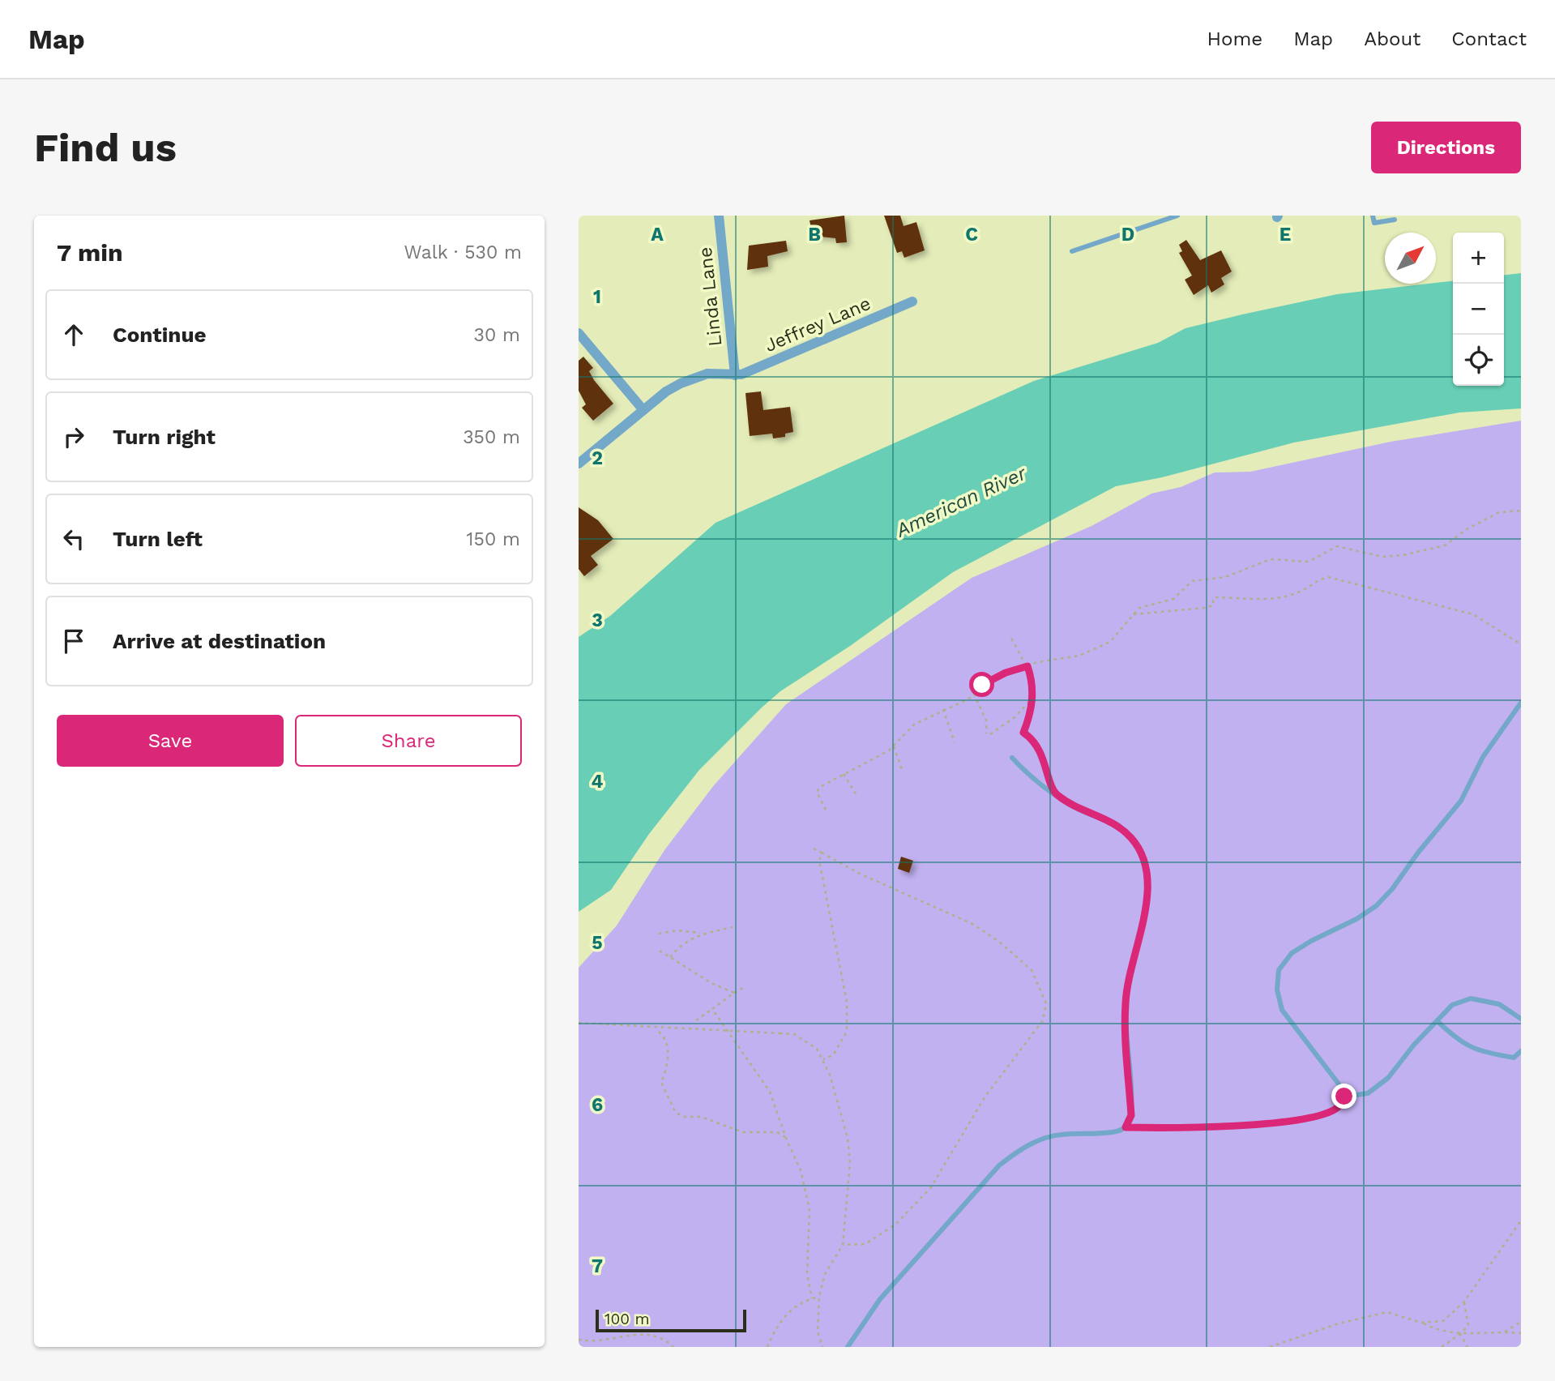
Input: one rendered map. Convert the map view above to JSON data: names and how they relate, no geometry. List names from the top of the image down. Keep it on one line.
{"streets":{"street":["Linda Lane","Jeffrey Lane"]},"crossings":[["Linda Lane","Jeffrey Lane"]],"water":["American River"],"scale_bar":"100 m","north":"top right","page":{"header":"Map","nav":["Home","Map","About","Contact"],"buttons":["Directions",["Save","Share"]],"title":"Find us","heading":["7 min","Walk · 530 m"],"map_buttons":["+","−"],"list":[["Continue","30 m"],["Turn right","350 m"],["Turn left","150 m"],"Arrive at destination"],"scale":"100 m"},"grid":{"columns":["A","B","C","D","E"],"rows":["1","2","3","4","5","6","7"]}}
